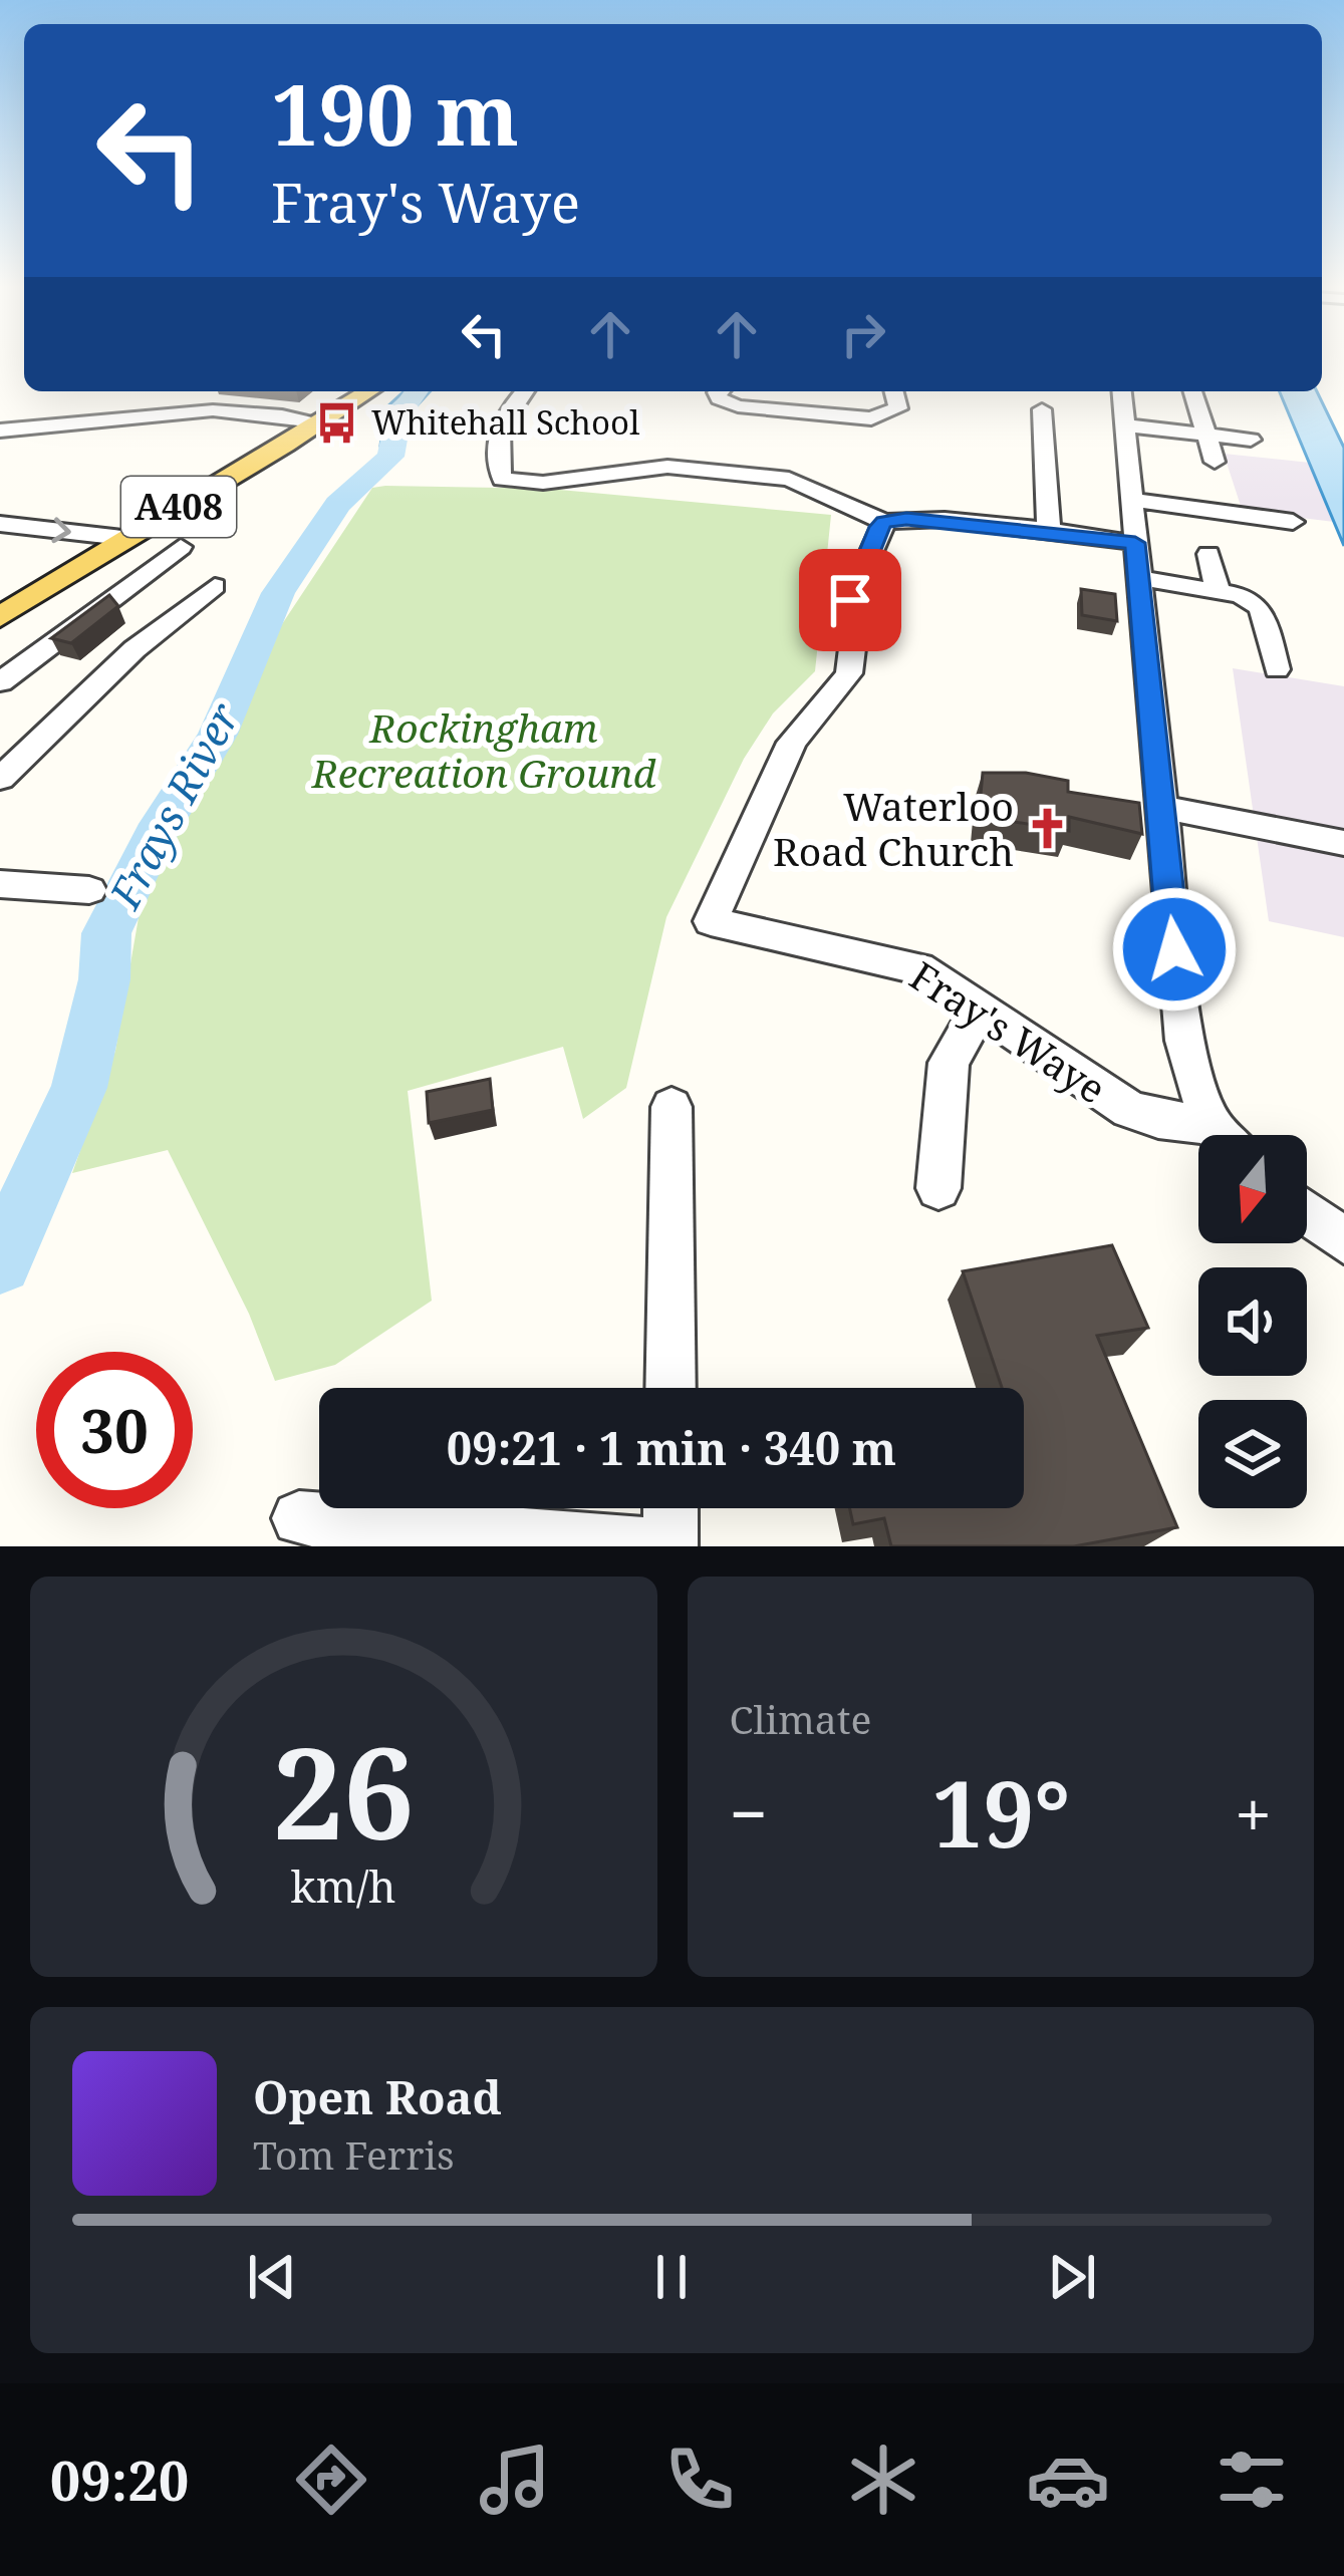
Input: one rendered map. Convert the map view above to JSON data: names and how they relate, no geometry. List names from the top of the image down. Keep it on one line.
{"streets":{"main road":["A408"],"street":["Fray's Waye"]},"water":["Frays River"],"parks":["Rockingham Recreation Ground"],"places":{"bus stop":["Whitehall School"],"church":["Waterloo Road Church"]},"north":"bottom","page":{"turn":["190 m","Fray's Waye"],"limit":"30","trip":"09:21 · 1 min · 340 m","tile":"Climate","heat":["−","19°","+"],"song":["Open Road","Tom Ferris"],"tabs":"09:20","gauge":["26","km/h"]}}
